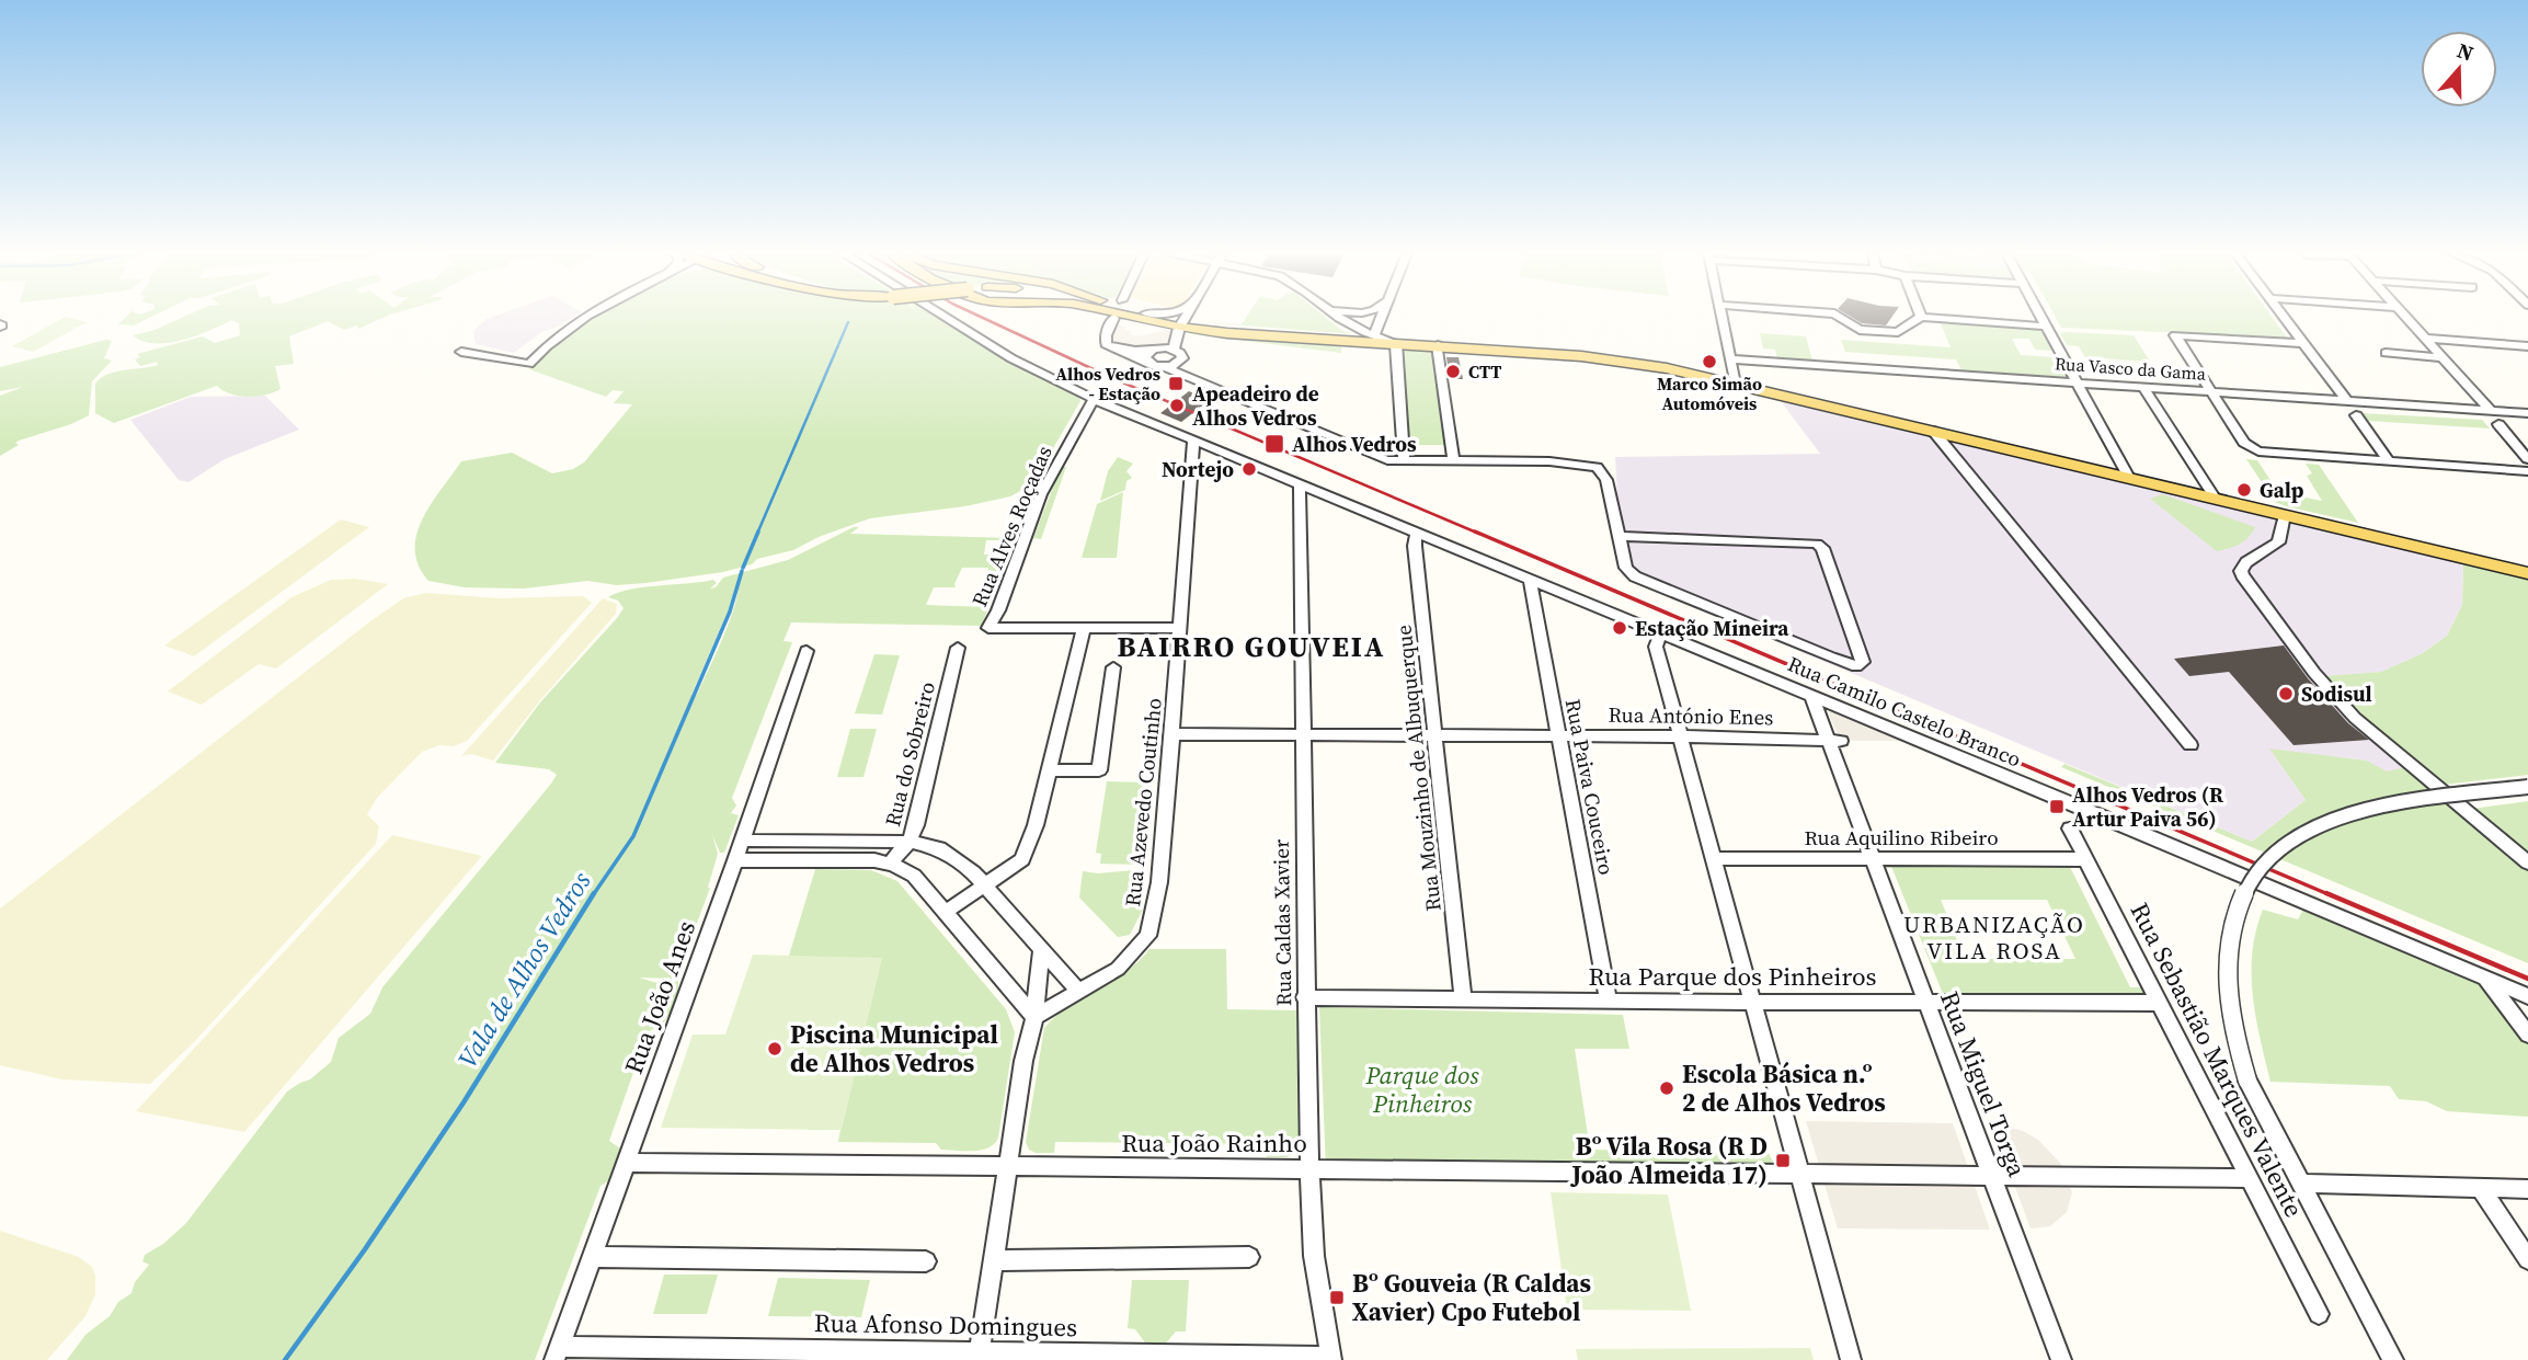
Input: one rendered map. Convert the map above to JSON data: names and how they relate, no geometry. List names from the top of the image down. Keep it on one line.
{"streets":{"street":["Rua Vasco da Gama","Rua Alves Roçadas","Rua Camilo Castelo Branco","Rua António Enes","Rua do Sobreiro","Rua Mouzinho de Albuquerque","Rua Paiva Couceiro","Rua Azevedo Coutinho","Rua Aquilino Ribeiro","Rua Caldas Xavier","Rua Parque dos Pinheiros","Rua João Anes","Rua Sebastião Marques Valente","Rua Miguel Torga","Rua João Rainho","Rua Afonso Domingues"]},"crossings":[["Rua Alves Roçadas","Rua Camilo Castelo Branco"],["Rua Camilo Castelo Branco","Rua Mouzinho de Albuquerque"],["Rua Camilo Castelo Branco","Rua Paiva Couceiro"],["Rua Camilo Castelo Branco","Rua Azevedo Coutinho"],["Rua Camilo Castelo Branco","Rua Caldas Xavier"],["Rua Camilo Castelo Branco","Rua Miguel Torga"],["Rua António Enes","Rua Mouzinho de Albuquerque"],["Rua António Enes","Rua Paiva Couceiro"],["Rua António Enes","Rua Azevedo Coutinho"],["Rua António Enes","Rua Caldas Xavier"],["Rua António Enes","Rua Miguel Torga"],["Rua Mouzinho de Albuquerque","Rua Parque dos Pinheiros"],["Rua Paiva Couceiro","Rua Parque dos Pinheiros"],["Rua Aquilino Ribeiro","Rua Sebastião Marques Valente"],["Rua Aquilino Ribeiro","Rua Miguel Torga"],["Rua Caldas Xavier","Rua Parque dos Pinheiros"],["Rua Caldas Xavier","Rua João Rainho"],["Rua Caldas Xavier","Rua Afonso Domingues"],["Rua Parque dos Pinheiros","Rua Sebastião Marques Valente"],["Rua Parque dos Pinheiros","Rua Miguel Torga"],["Rua João Anes","Rua João Rainho"],["Rua João Anes","Rua Afonso Domingues"],["Rua Miguel Torga","Rua João Rainho"]],"districts":["BAIRRO GOUVEIA","URBANIZAÇÃO VILA ROSA"],"water":["Vala de Alhos Vedros"],"parks":["Parque dos Pinheiros"],"places":{"other":["Marco Simão Automóveis","CTT","Apeadeiro de Alhos Vedros","Nortejo","Galp","Estação Mineira","Sodisul","Piscina Municipal de Alhos Vedros","Escola Básica n.º 2 de Alhos Vedros"],"transit":["Alhos Vedros - Estação","Alhos Vedros","Alhos Vedros (R Artur Paiva 56)","Bº Vila Rosa (R D João Almeida 17)","Bº Gouveia (R Caldas Xavier) Cpo Futebol"]},"north":"top"}
